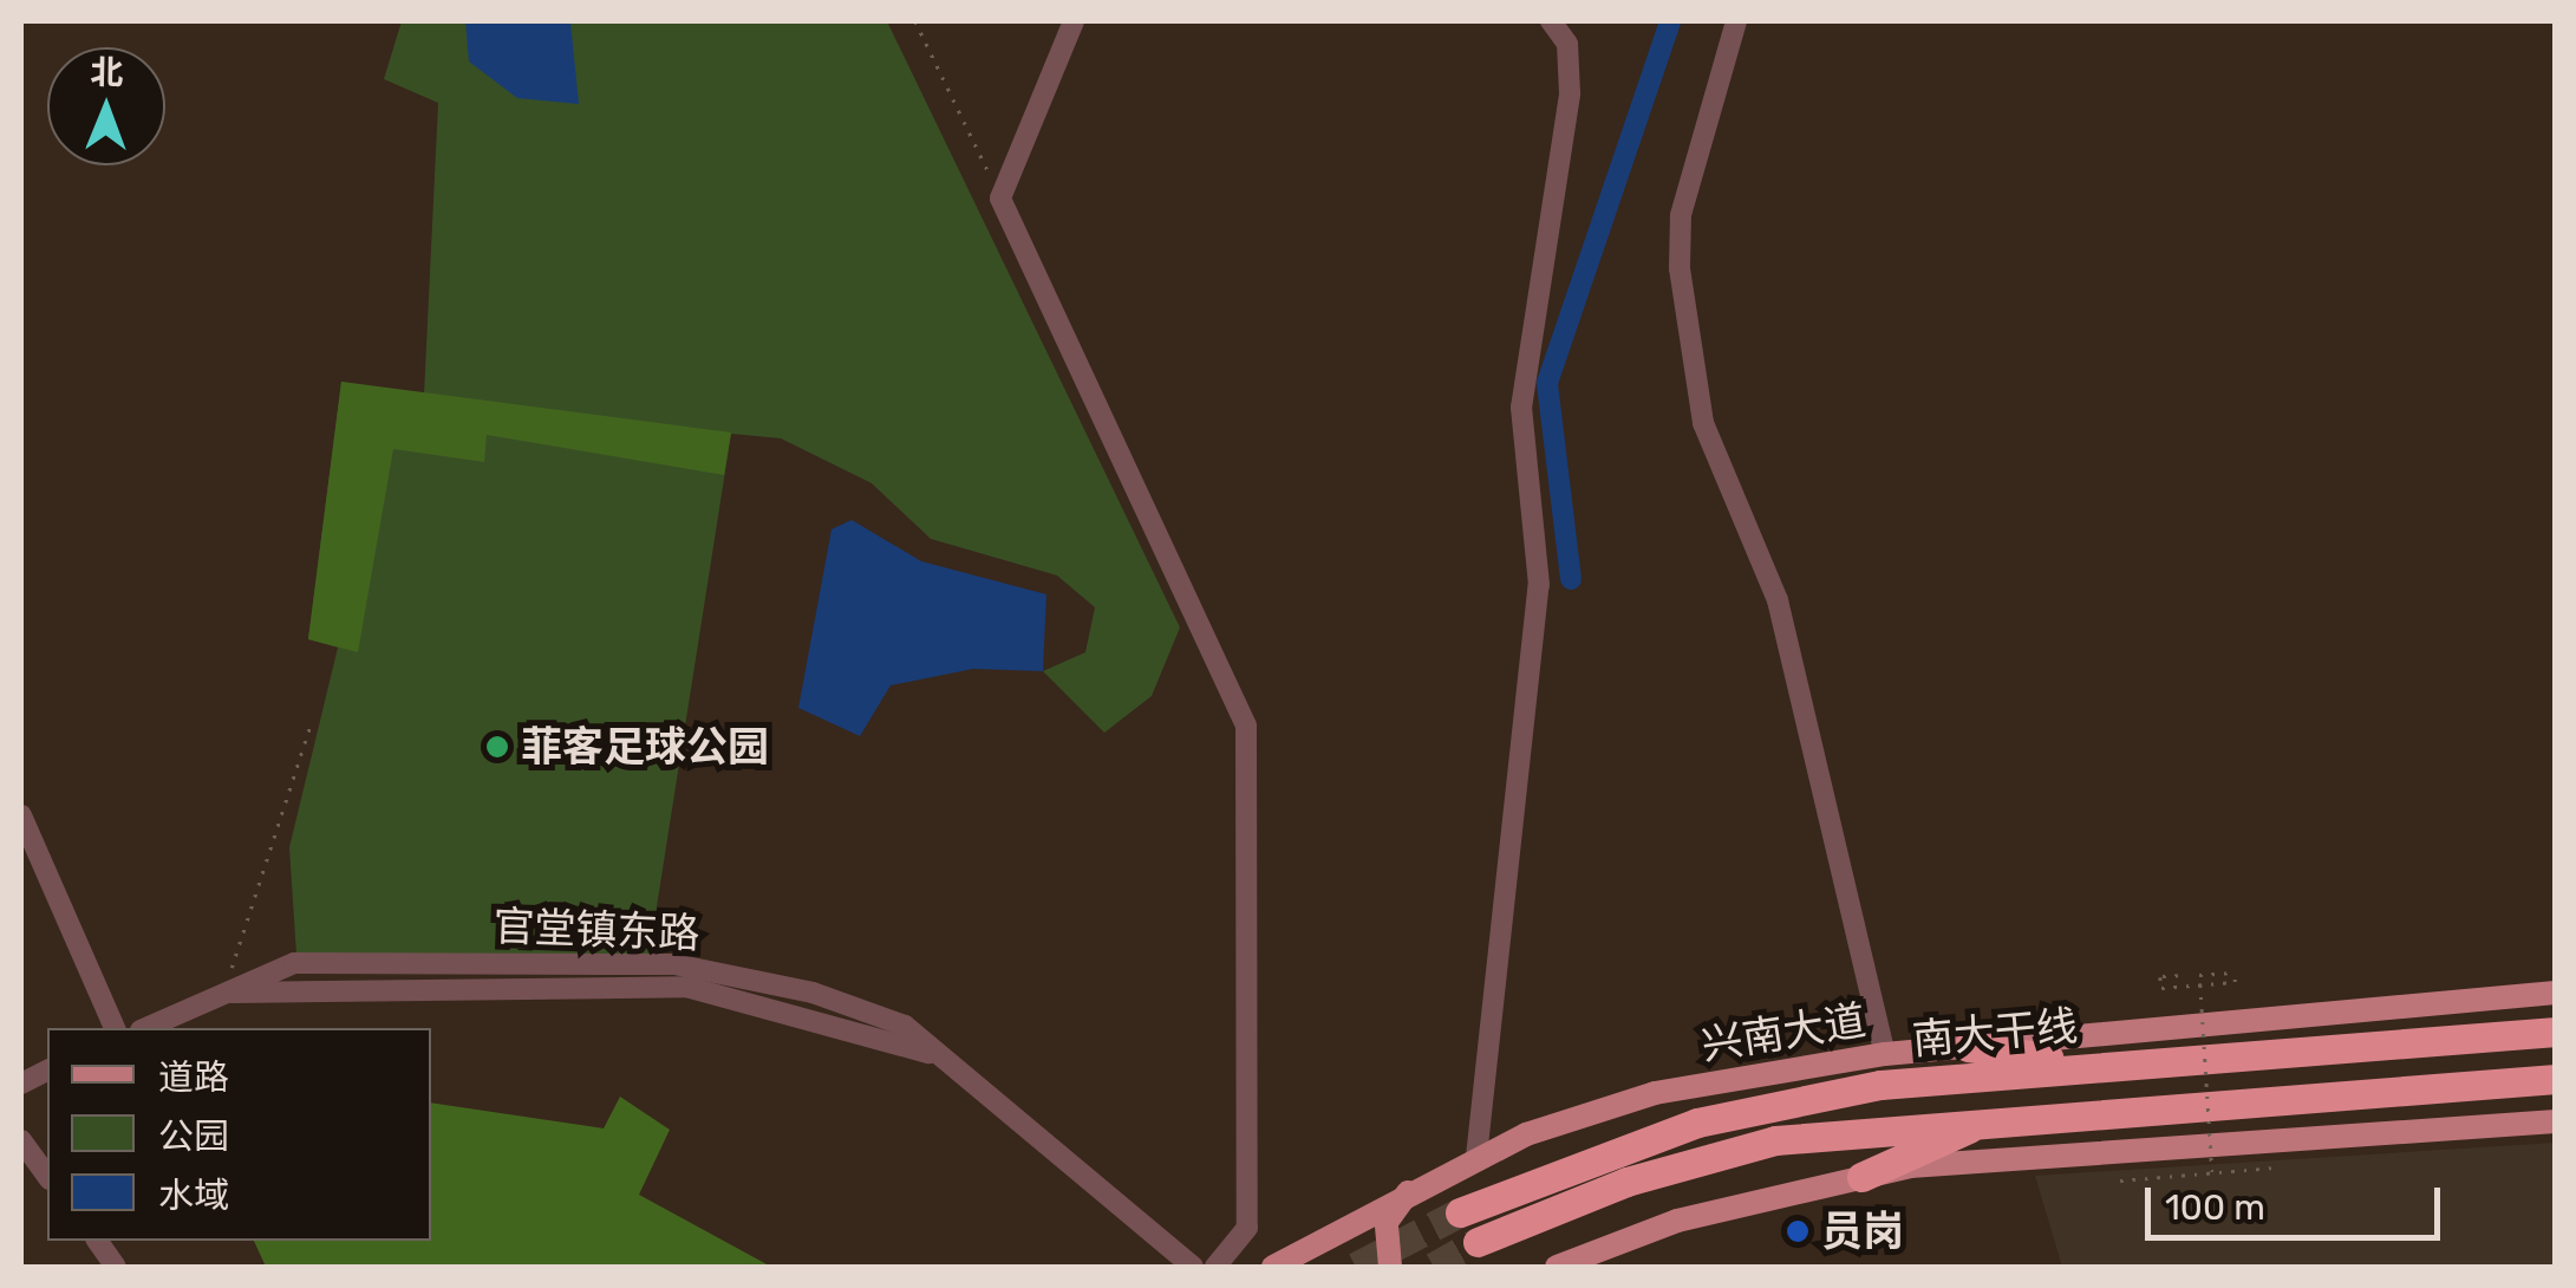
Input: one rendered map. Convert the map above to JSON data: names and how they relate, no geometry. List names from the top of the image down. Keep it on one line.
{"streets":{"highway":["南大干线"],"main road":["兴南大道"],"street":["官堂镇东路"]},"places":["菲客足球公园","员岗"],"legend":["道路","公园","水域"],"scale_bar":"100 m","north":"top"}
